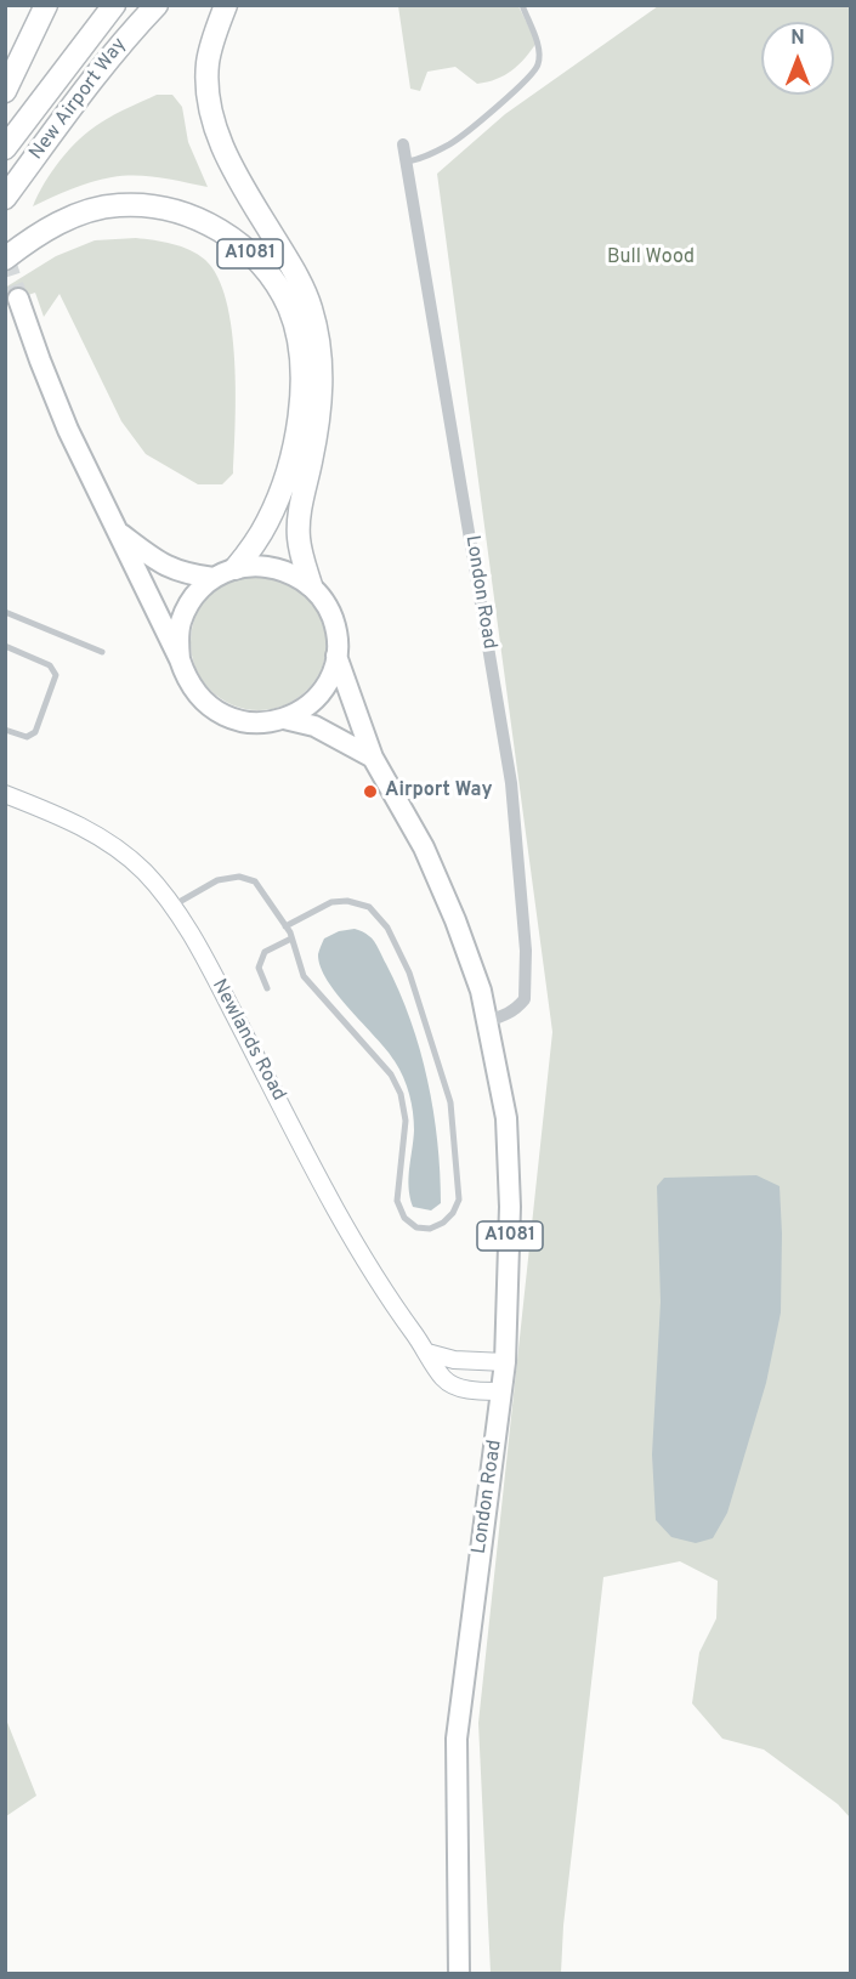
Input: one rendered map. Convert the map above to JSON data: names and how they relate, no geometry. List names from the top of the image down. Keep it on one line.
{"streets":{"highway":["New Airport Way","A1081"],"main road":["London Road"],"street":["Newlands Road"]},"crossings":[["A1081","London Road"],["London Road","Newlands Road"]],"parks":["Bull Wood"],"places":["Airport Way"],"north":"top"}
